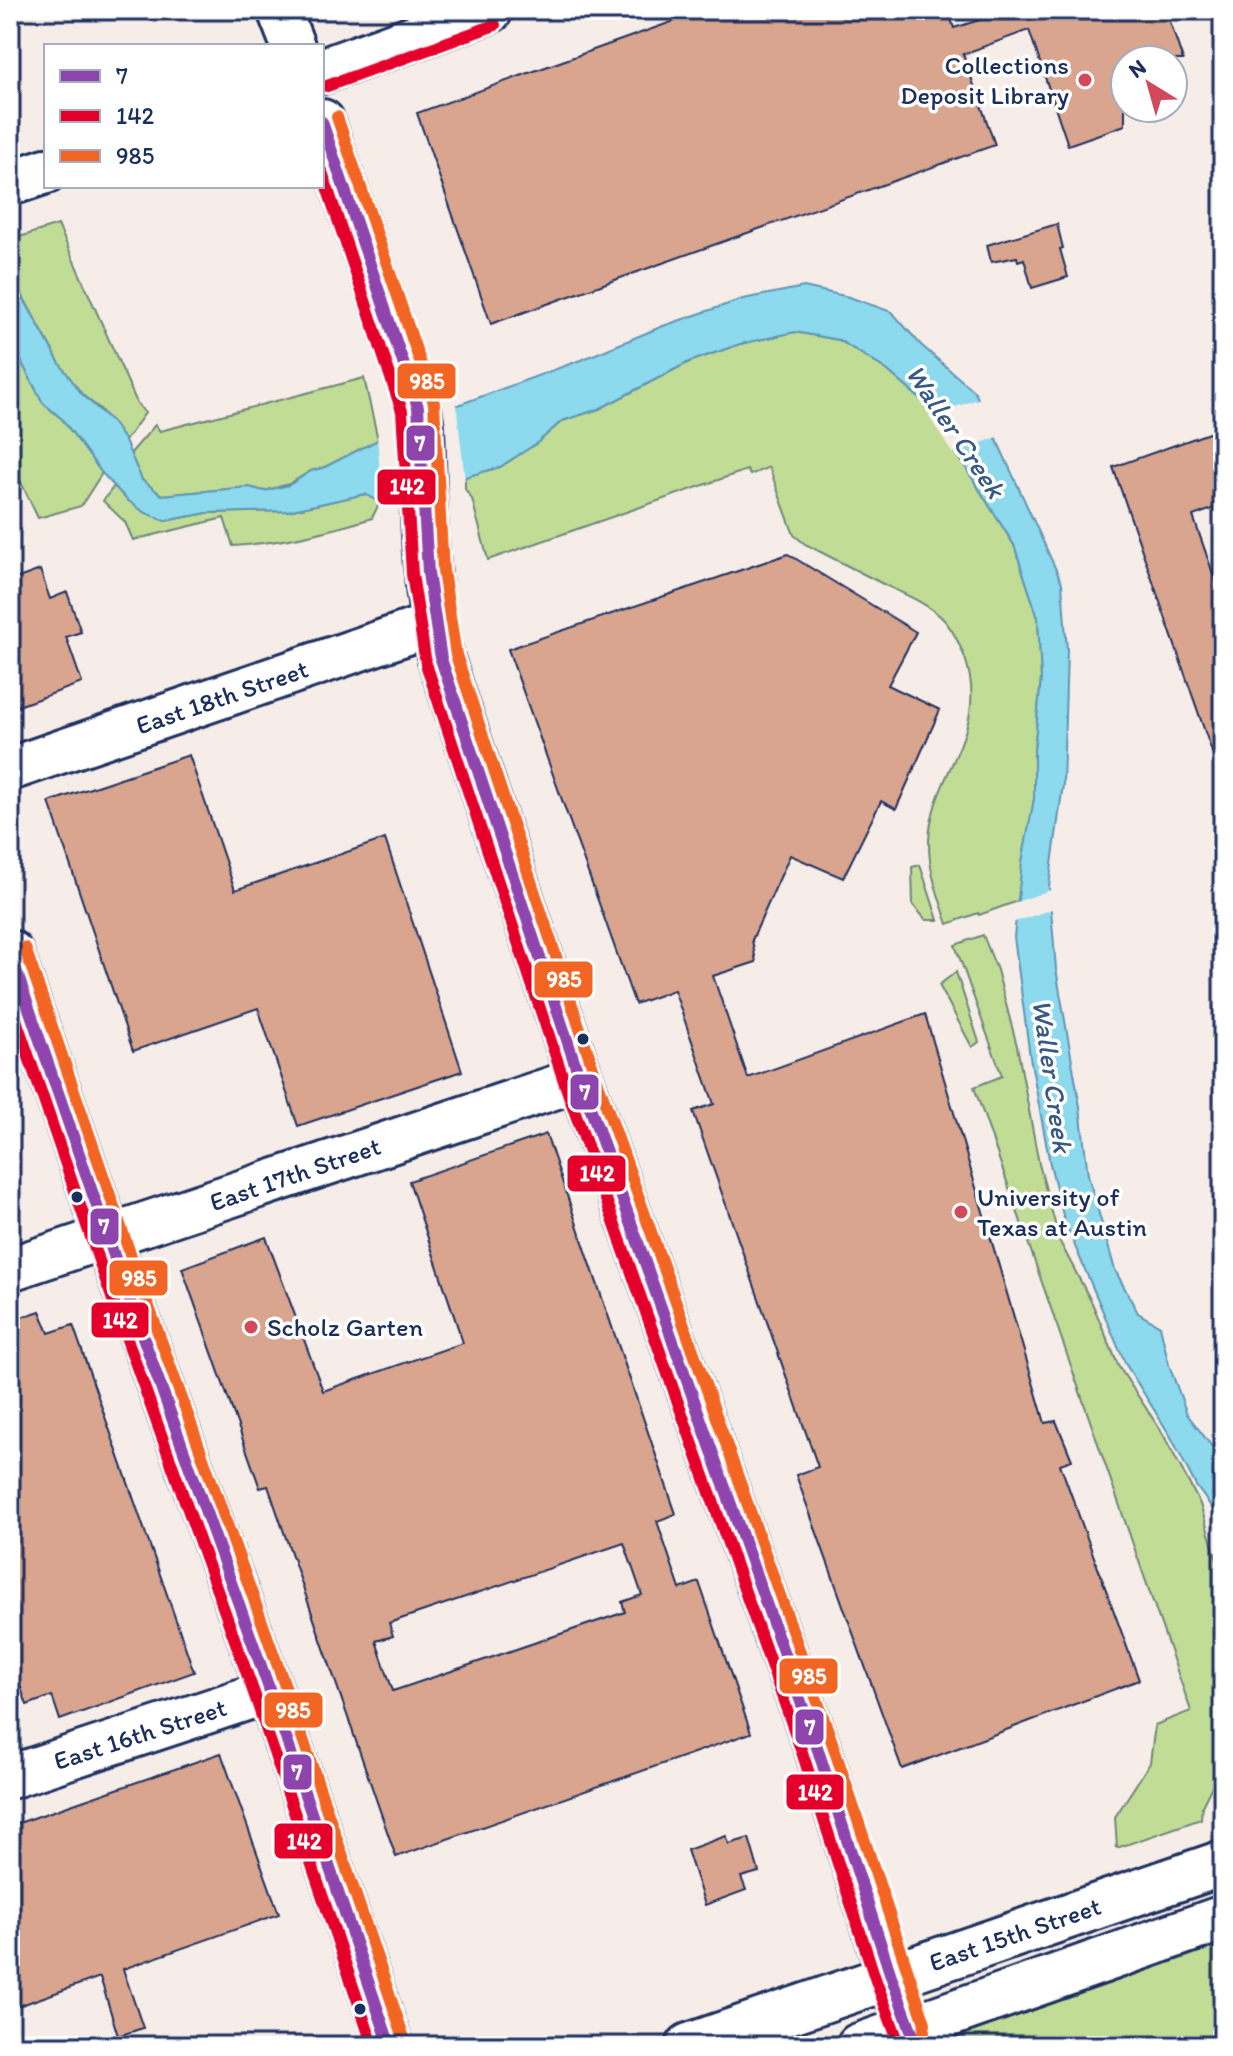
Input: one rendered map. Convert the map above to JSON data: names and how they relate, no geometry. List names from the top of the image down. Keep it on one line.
{"streets":{"main road":["East 15th Street"],"street":["East 18th Street","East 17th Street","East 16th Street"]},"water":["Waller Creek"],"places":["Collections Deposit Library","University of Texas at Austin","Scholz Garten"],"lines":["transit line 142","transit line 985","transit line 7"],"legend":["7","142","985"],"north":"top left"}
